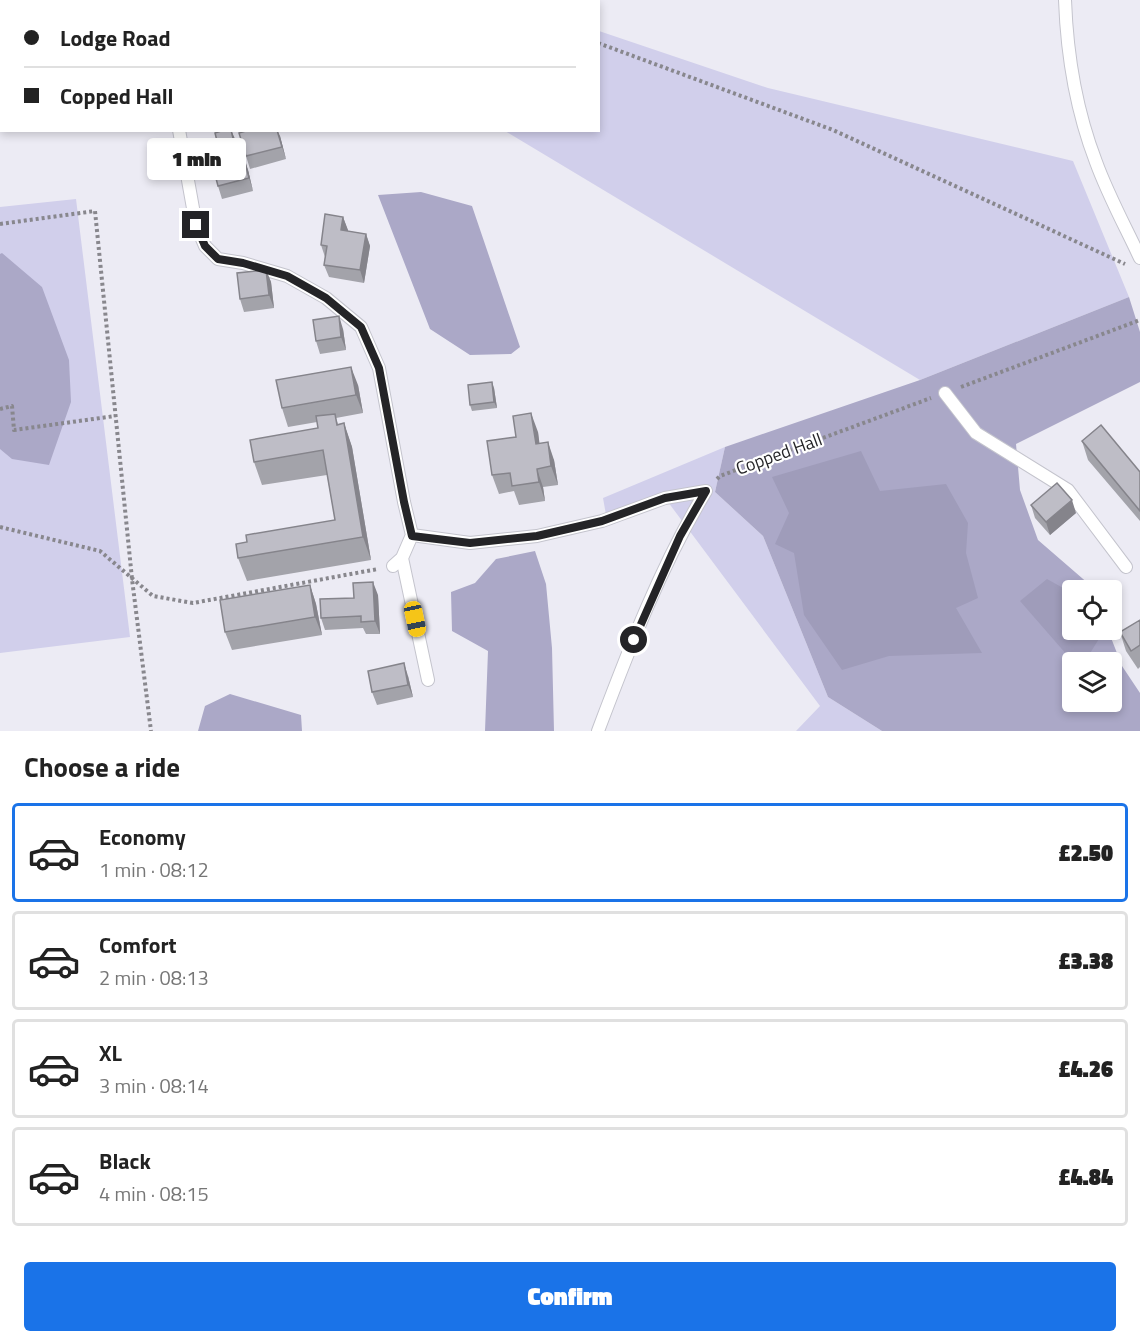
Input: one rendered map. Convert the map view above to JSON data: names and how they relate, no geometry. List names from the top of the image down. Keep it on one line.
{"streets":{"path":["Copped Hall"]},"page":{"banner":["Lodge Road","Copped Hall"],"bubble":"1 min","heading":"Choose a ride","list":[{"name":"Economy","note":"1 min · 08:12","value":"£2.50"},{"name":"Comfort","note":"2 min · 08:13","value":"£3.38"},{"name":"XL","note":"3 min · 08:14","value":"£4.26"},{"name":"Black","note":"4 min · 08:15","value":"£4.84"}],"buttons":"Confirm"}}
